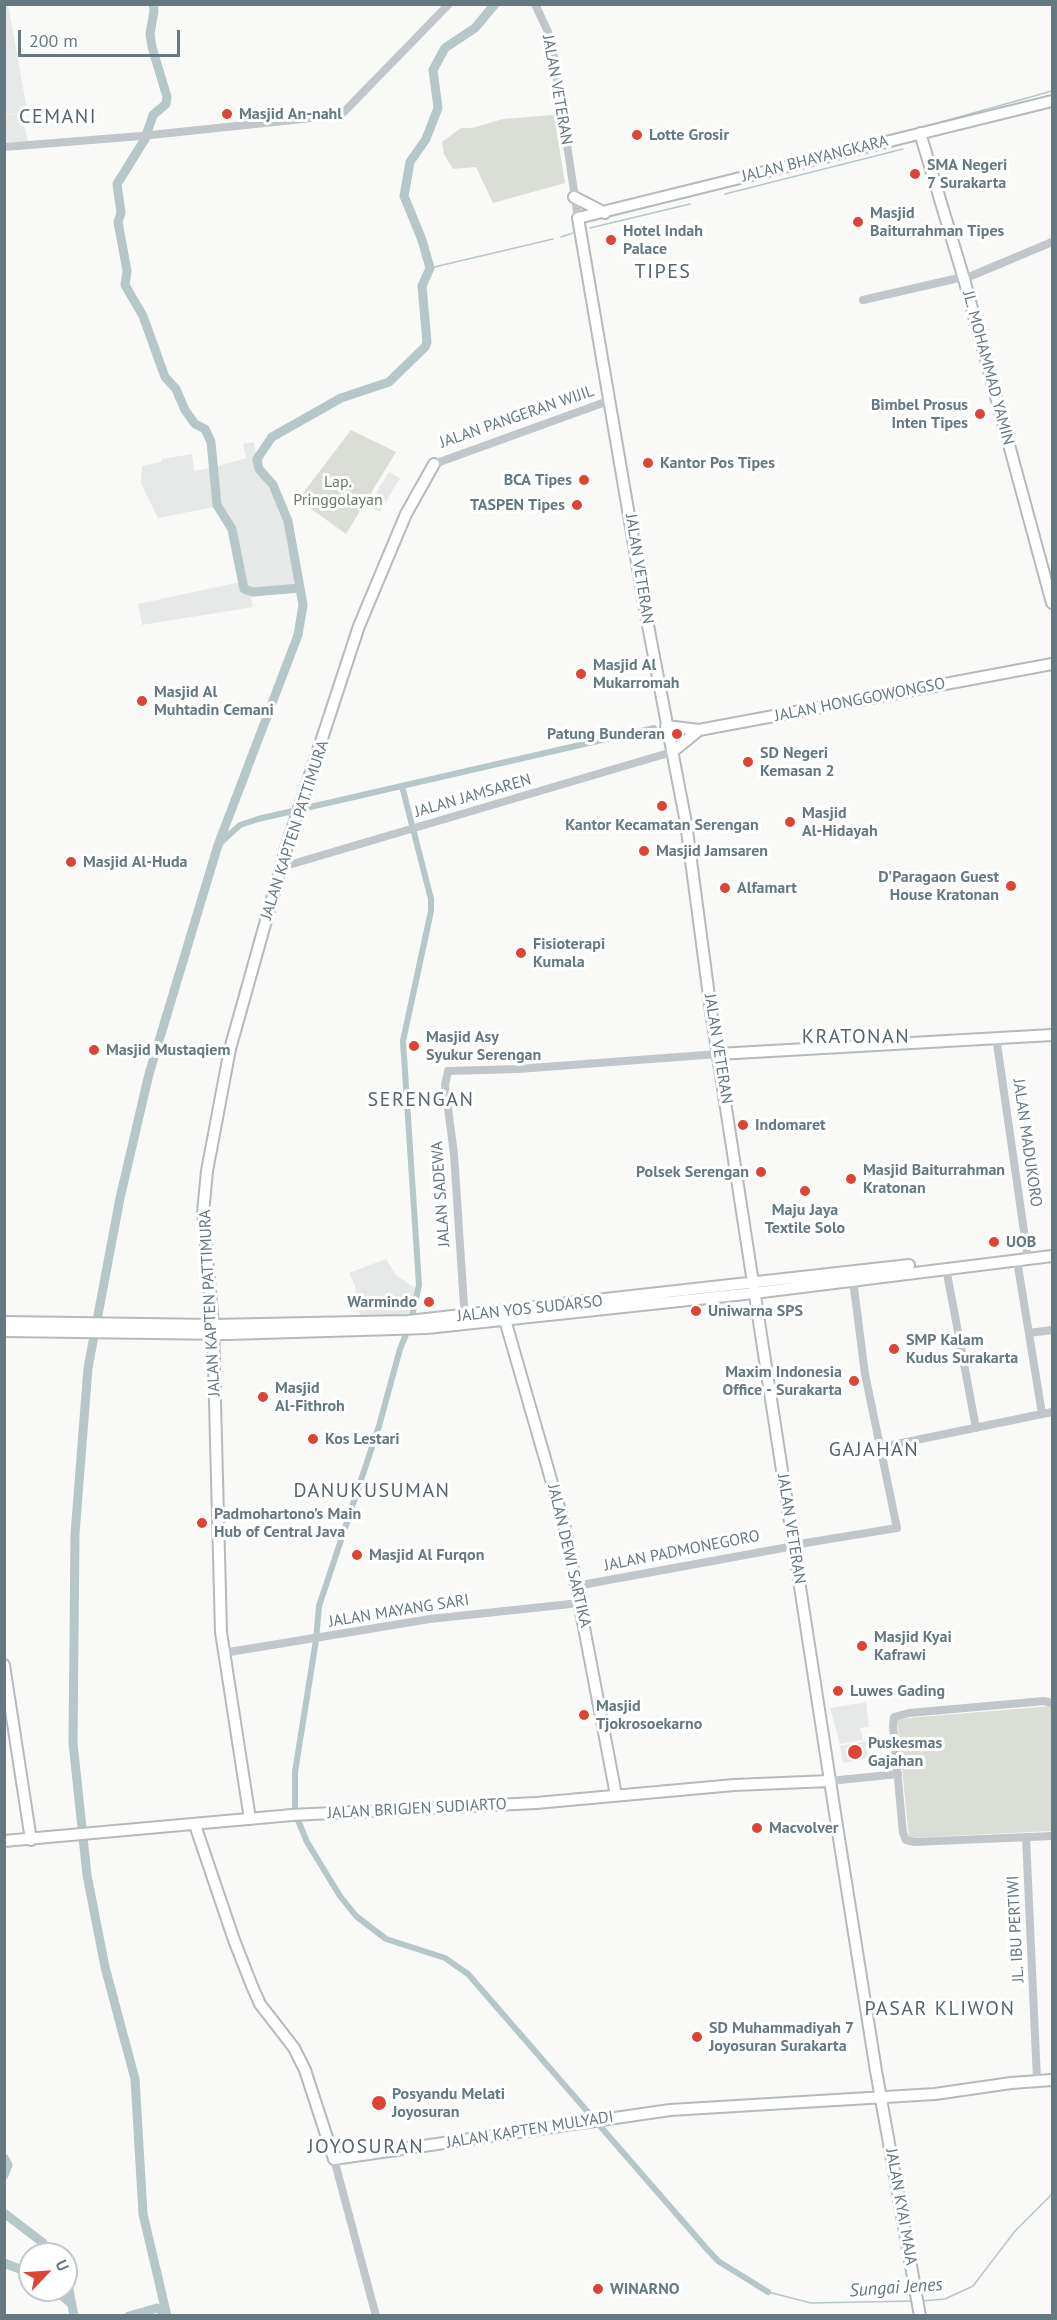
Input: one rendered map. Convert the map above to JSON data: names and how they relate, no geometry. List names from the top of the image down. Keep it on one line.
{"streets":{"main road":["JALAN VETERAN","JALAN BHAYANGKARA","JL. MOHAMMAD YAMIN","JALAN HONGGOWONGSO","JALAN KAPTEN PATTIMURA","JALAN YOS SUDARSO","JALAN DEWI SARTIKA","JALAN BRIGJEN SUDIARTO","JALAN KAPTEN MULYADI","JALAN KYAI MAJA"],"street":["JALAN PANGERAN WIJIL","JALAN JAMSAREN","JALAN MADUKORO","JALAN SADEWA","JALAN PADMONEGORO","JALAN MAYANG SARI","JL. IBU PERTIWI"]},"crossings":[["JALAN VETERAN","JALAN BHAYANGKARA"],["JALAN VETERAN","JALAN PANGERAN WIJIL"],["JALAN VETERAN","JALAN HONGGOWONGSO"],["JALAN VETERAN","JALAN JAMSAREN"],["JALAN VETERAN","JALAN SADEWA"],["JALAN VETERAN","JALAN YOS SUDARSO"],["JALAN VETERAN","JALAN PADMONEGORO"],["JALAN VETERAN","JALAN BRIGJEN SUDIARTO"],["JALAN VETERAN","JALAN KAPTEN MULYADI"],["JALAN VETERAN","JALAN KYAI MAJA"],["JALAN BHAYANGKARA","JL. MOHAMMAD YAMIN"],["JALAN PANGERAN WIJIL","JALAN KAPTEN PATTIMURA"],["JALAN JAMSAREN","JALAN KAPTEN PATTIMURA"],["JALAN KAPTEN PATTIMURA","JALAN YOS SUDARSO"],["JALAN KAPTEN PATTIMURA","JALAN MAYANG SARI"],["JALAN KAPTEN PATTIMURA","JALAN BRIGJEN SUDIARTO"],["JALAN MADUKORO","JALAN YOS SUDARSO"],["JALAN SADEWA","JALAN YOS SUDARSO"],["JALAN YOS SUDARSO","JALAN DEWI SARTIKA"],["JALAN PADMONEGORO","JALAN DEWI SARTIKA"],["JALAN DEWI SARTIKA","JALAN MAYANG SARI"],["JALAN DEWI SARTIKA","JALAN BRIGJEN SUDIARTO"],["JL. IBU PERTIWI","JALAN KAPTEN MULYADI"],["JALAN KAPTEN MULYADI","JALAN KYAI MAJA"]],"districts":["CEMANI","TIPES","KRATONAN","SERENGAN","GAJAHAN","DANUKUSUMAN","PASAR KLIWON","JOYOSURAN"],"water":["Sungai Jenes"],"parks":["Lap. Pringgolayan"],"places":["Masjid An-nahl","Lotte Grosir","SMA Negeri 7 Surakarta","Masjid Baiturrahman Tipes","Hotel Indah Palace","Bimbel Prosus Inten Tipes","Kantor Pos Tipes","BCA Tipes","TASPEN Tipes","Masjid Al Mukarromah","Masjid Al Muhtadin Cemani","Patung Bunderan","SD Negeri Kemasan 2","Kantor Kecamatan Serengan","Masjid Al-Hidayah","Masjid Jamsaren","Masjid Al-Huda","D'Paragaon Guest House Kratonan","Alfamart","Fisioterapi Kumala","Masjid Asy Syukur Serengan","Masjid Mustaqiem","Indomaret","Polsek Serengan","Masjid Baiturrahman Kratonan","Maju Jaya Textile Solo","UOB","Warmindo","Uniwarna SPS","SMP Kalam Kudus Surakarta","Maxim Indonesia Office - Surakarta","Masjid Al-Fithroh","Kos Lestari","Padmohartono's Main Hub of Central Java","Masjid Al Furqon","Masjid Kyai Kafrawi","Luwes Gading","Masjid Tjokrosoekarno","Puskesmas Gajahan","Macvolver","SD Muhammadiyah 7 Joyosuran Surakarta","Posyandu Melati Joyosuran","WINARNO"],"scale_bar":"200 m","north":"top right"}
